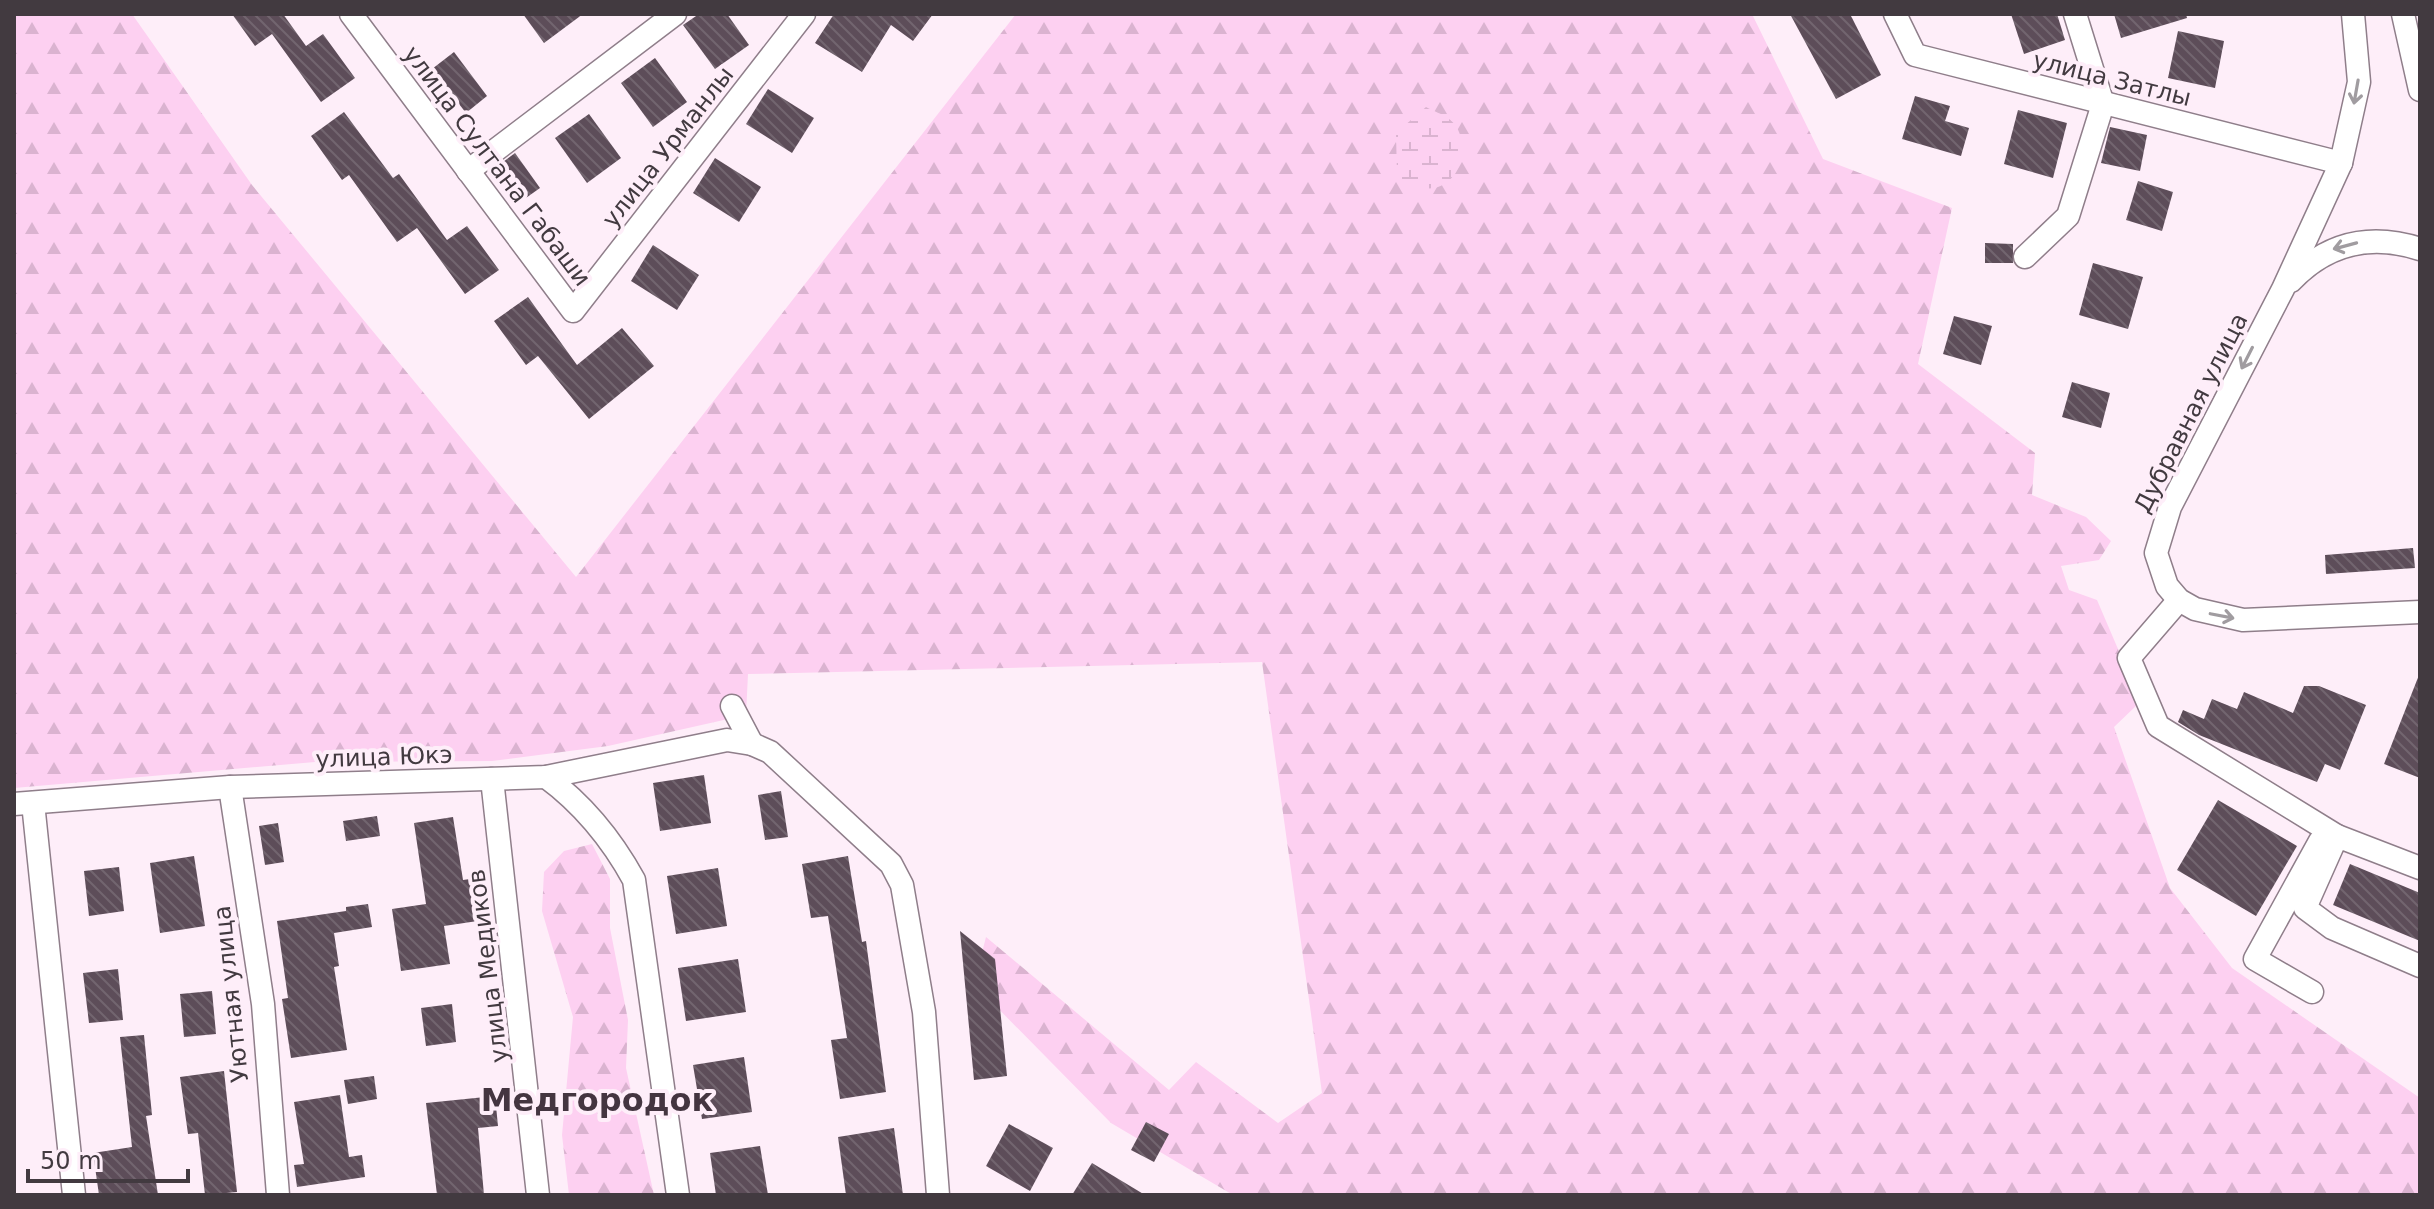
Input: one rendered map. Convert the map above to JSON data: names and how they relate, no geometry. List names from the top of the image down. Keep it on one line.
{"streets":{"street":["улица Затлы","улица Урманлы","улица Султана Габаши","Дубравная улица","улица Юкэ","улица Медиков","Уютная улица"]},"crossings":[["улица Затлы","Дубравная улица"],["улица Урманлы","улица Султана Габаши"],["улица Юкэ","улица Медиков"],["улица Юкэ","Уютная улица"]],"one_way":["Дубравная улица"],"districts":["Медгородок"],"scale_bar":"50 m"}
